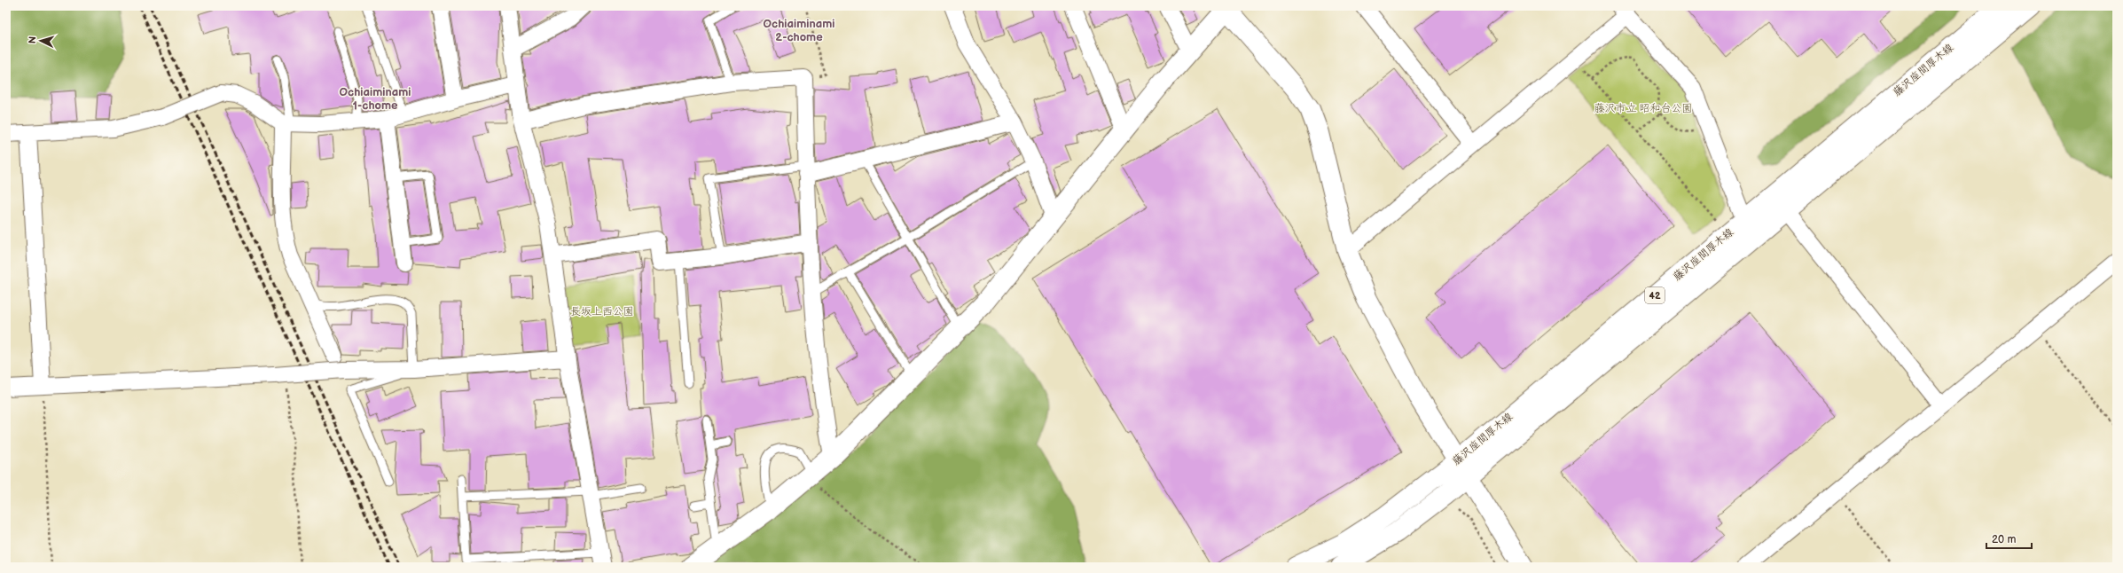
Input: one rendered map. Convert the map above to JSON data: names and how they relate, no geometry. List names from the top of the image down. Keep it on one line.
{"streets":{"main road":["藤沢座間厚木線","42"]},"districts":["Ochiaiminami 2-chome","Ochiaiminami 1-chome"],"parks":["藤沢市立 昭和台公園","長坂上西公園"],"scale_bar":"20 m","north":"left"}
